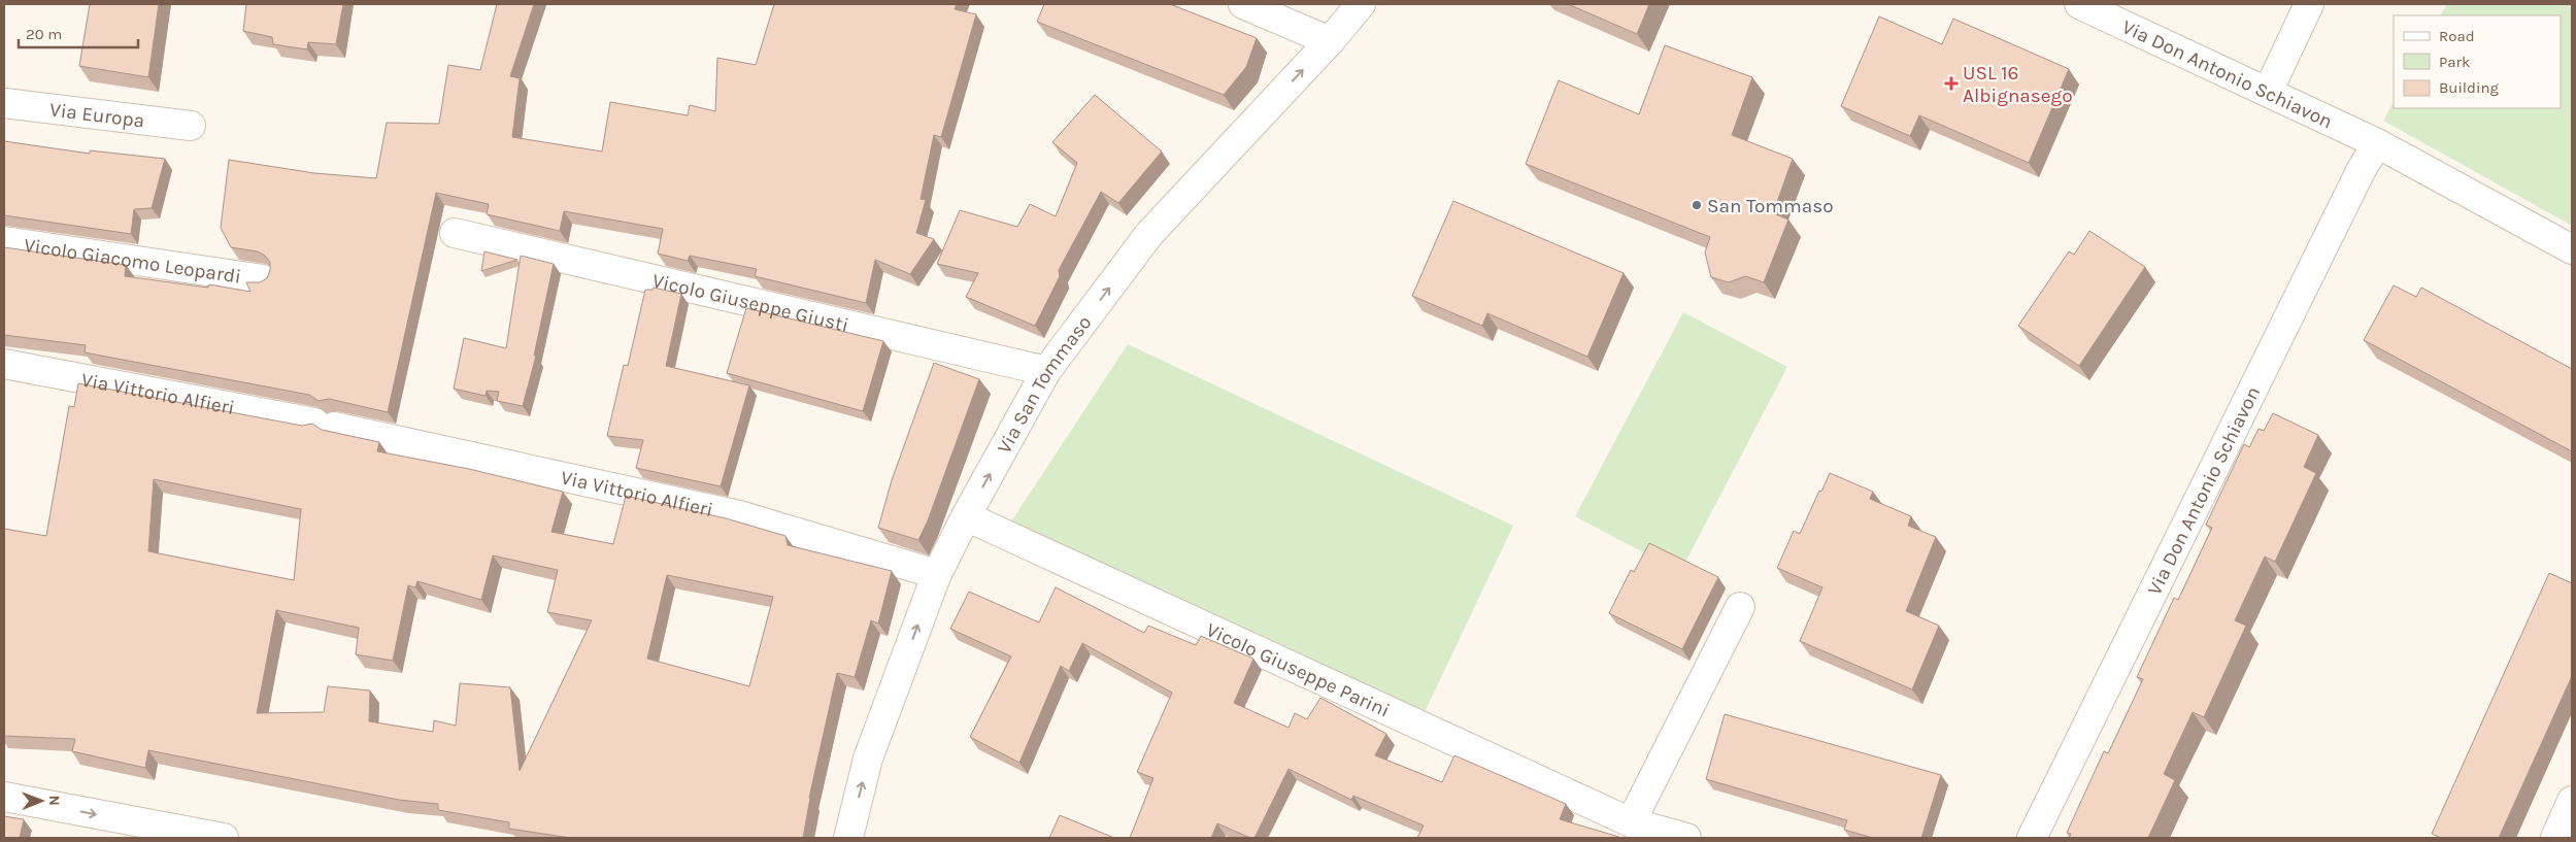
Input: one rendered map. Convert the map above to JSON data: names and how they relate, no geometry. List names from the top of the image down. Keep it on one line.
{"streets":{"street":["Via Don Antonio Schiavon","Via Europa","Vicolo Giacomo Leopardi","Vicolo Giuseppe Giusti","Via San Tommaso","Via Vittorio Alfieri","Vicolo Giuseppe Parini"]},"crossings":[["Vicolo Giuseppe Giusti","Via San Tommaso"],["Via San Tommaso","Via Vittorio Alfieri"],["Via San Tommaso","Vicolo Giuseppe Parini"]],"one_way":["Via San Tommaso"],"places":{"health":["USL 16 Albignasego"],"other":["San Tommaso"]},"legend":["Road","Park","Building"],"scale_bar":"20 m","north":"right"}
